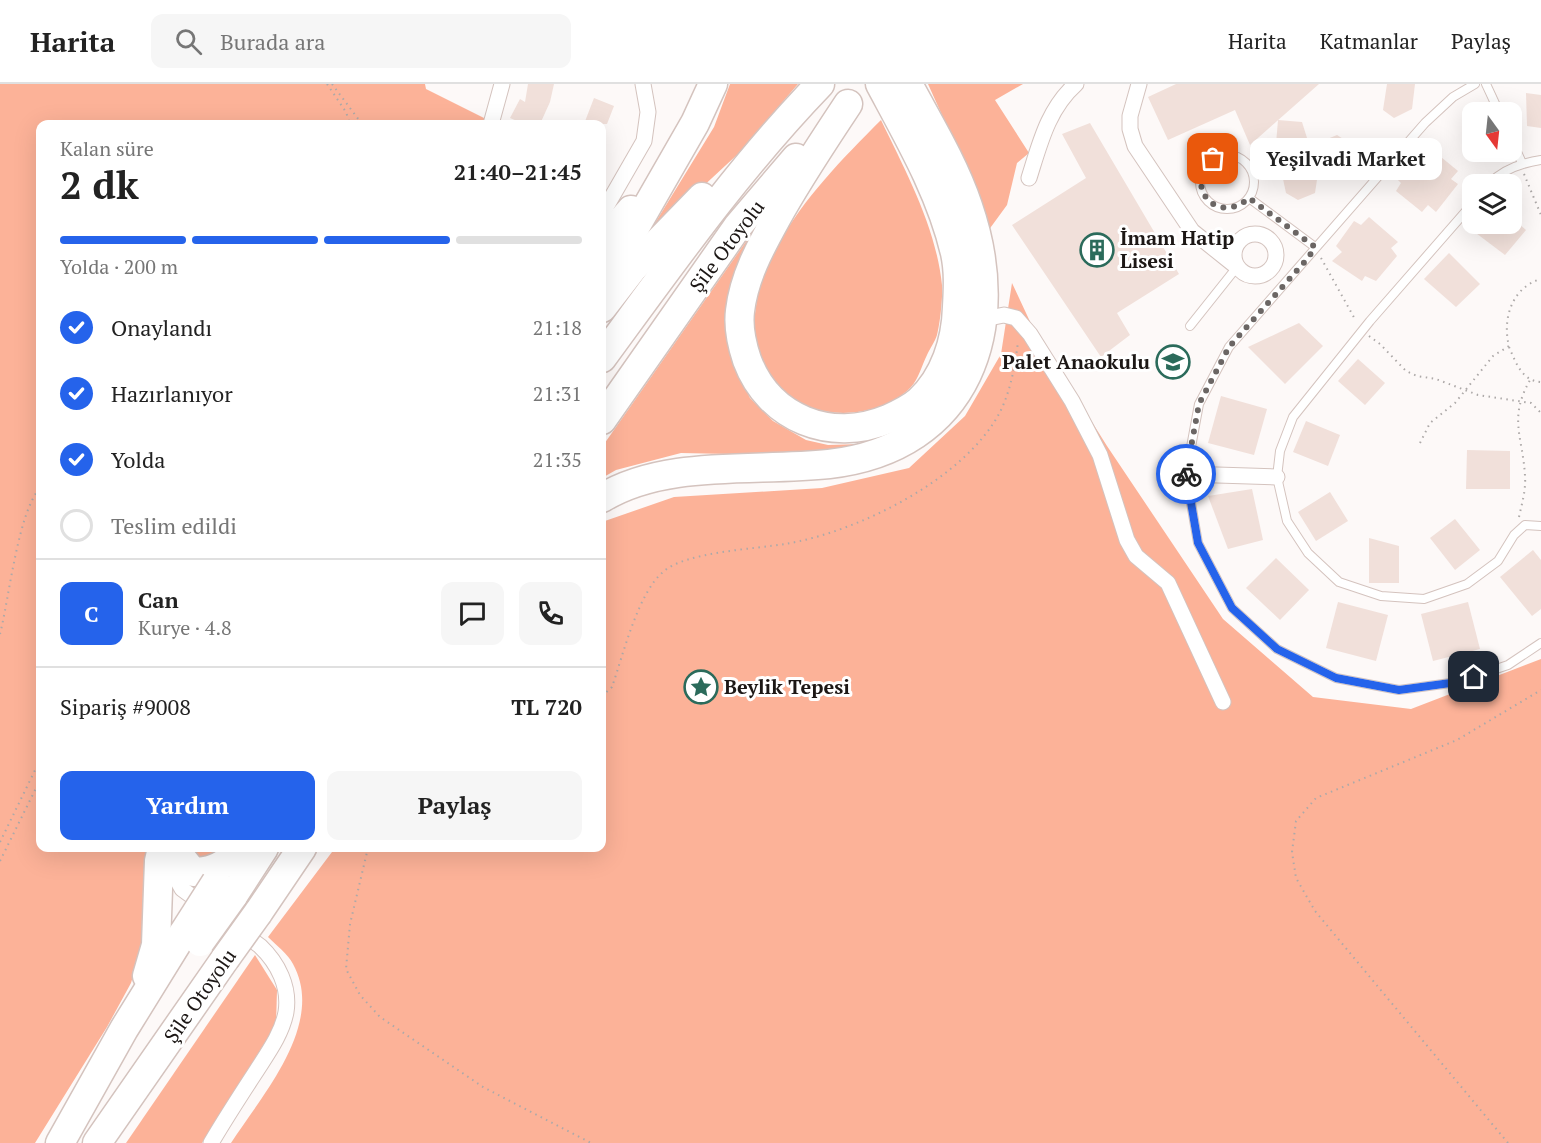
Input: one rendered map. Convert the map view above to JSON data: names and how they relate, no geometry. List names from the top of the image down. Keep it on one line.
{"streets":{"highway":["Şile Otoyolu"]},"places":{"other":["Yeşilvadi Market"],"building":["İmam Hatip Lisesi"],"school or university":["Palet Anaokulu"],"place":["Beylik Tepesi"]},"north":"bottom","page":{"header":"Harita","search":"Burada ara","nav":["Harita","Katmanlar","Paylaş"],"heading":["2 dk","Kalan süre","21:40–21:45"],"panel":["Can","Kurye · 4.8","Sipariş #9008","TL 720"],"bubble":"Yeşilvadi Market","bar":"Yolda · 200 m","list":[["Onaylandı","21:18"],["Hazırlanıyor","21:31"],["Yolda","21:35"],"Teslim edildi"],"round":"C","buttons":["Yardım","Paylaş"]}}
